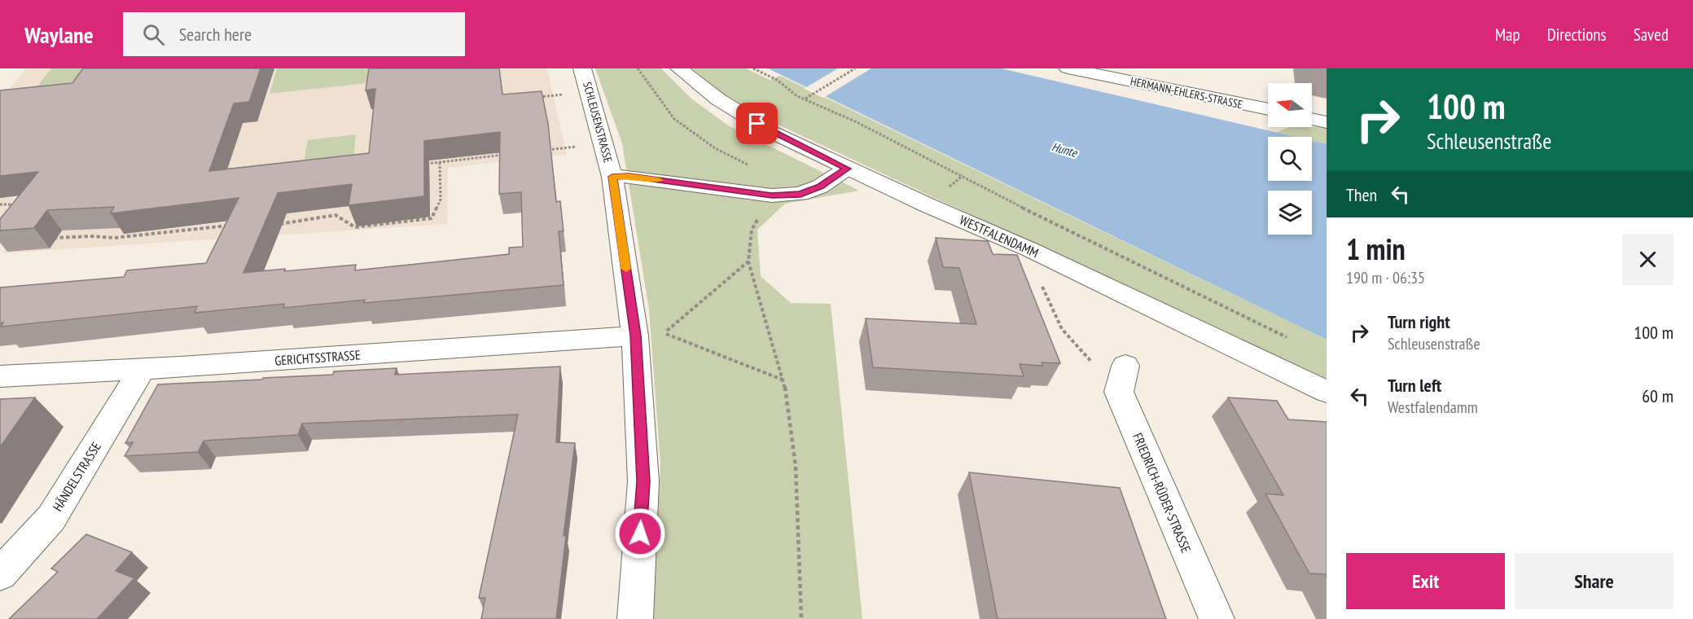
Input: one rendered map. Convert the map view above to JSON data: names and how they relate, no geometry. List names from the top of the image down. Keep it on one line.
{"streets":{"street":["HERMANN-EHLERS-STRASSE","SCHLEUSENSTRASSE","WESTFALENDAMM","GERICHTSSTRASSE","HÄNDELSTRASSE","FRIEDRICH-RÜDER-STRASSE"]},"crossings":[["SCHLEUSENSTRASSE","WESTFALENDAMM"],["SCHLEUSENSTRASSE","GERICHTSSTRASSE"],["GERICHTSSTRASSE","HÄNDELSTRASSE"]],"water":["Hunte"],"north":"left","page":{"header":"Waylane","search":"Search here","nav":["Map","Directions","Saved"],"turn":["100 m","Schleusenstraße"],"then":"Then","heading":["1 min","190 m · 06:35"],"list":[{"name":"Turn right","note":"Schleusenstraße","value":"100 m"},{"name":"Turn left","note":"Westfalendamm","value":"60 m"}],"buttons":["Exit","Share"]}}
